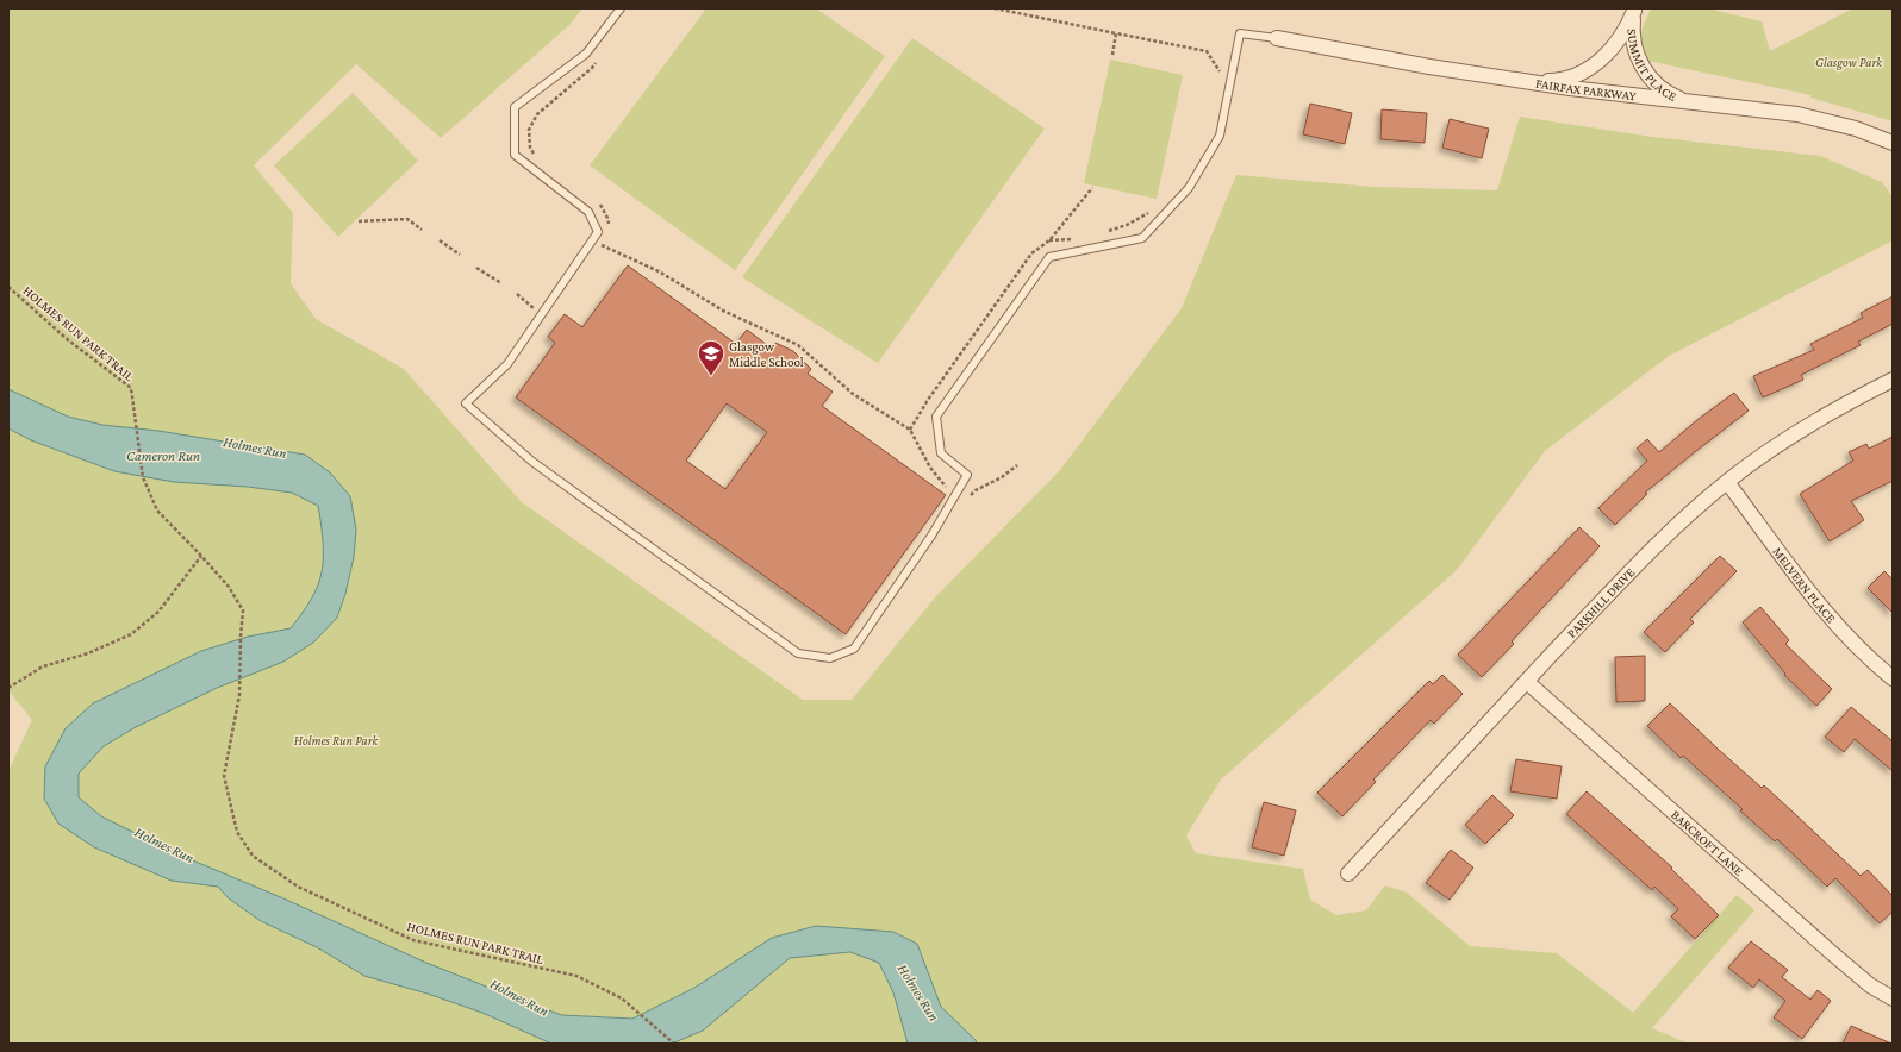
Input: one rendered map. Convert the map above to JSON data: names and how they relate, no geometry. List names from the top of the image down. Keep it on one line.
{"streets":{"street":["SUMMIT PLACE","FAIRFAX PARKWAY","MELVERN PLACE","PARKHILL DRIVE","BARCROFT LANE"],"path":["HOLMES RUN PARK TRAIL"]},"crossings":[["SUMMIT PLACE","FAIRFAX PARKWAY"],["MELVERN PLACE","PARKHILL DRIVE"],["PARKHILL DRIVE","BARCROFT LANE"]],"water":["Holmes Run","Cameron Run"],"parks":["Glasgow Park","Holmes Run Park"],"places":{"school or university":["Glasgow Middle School"]}}
